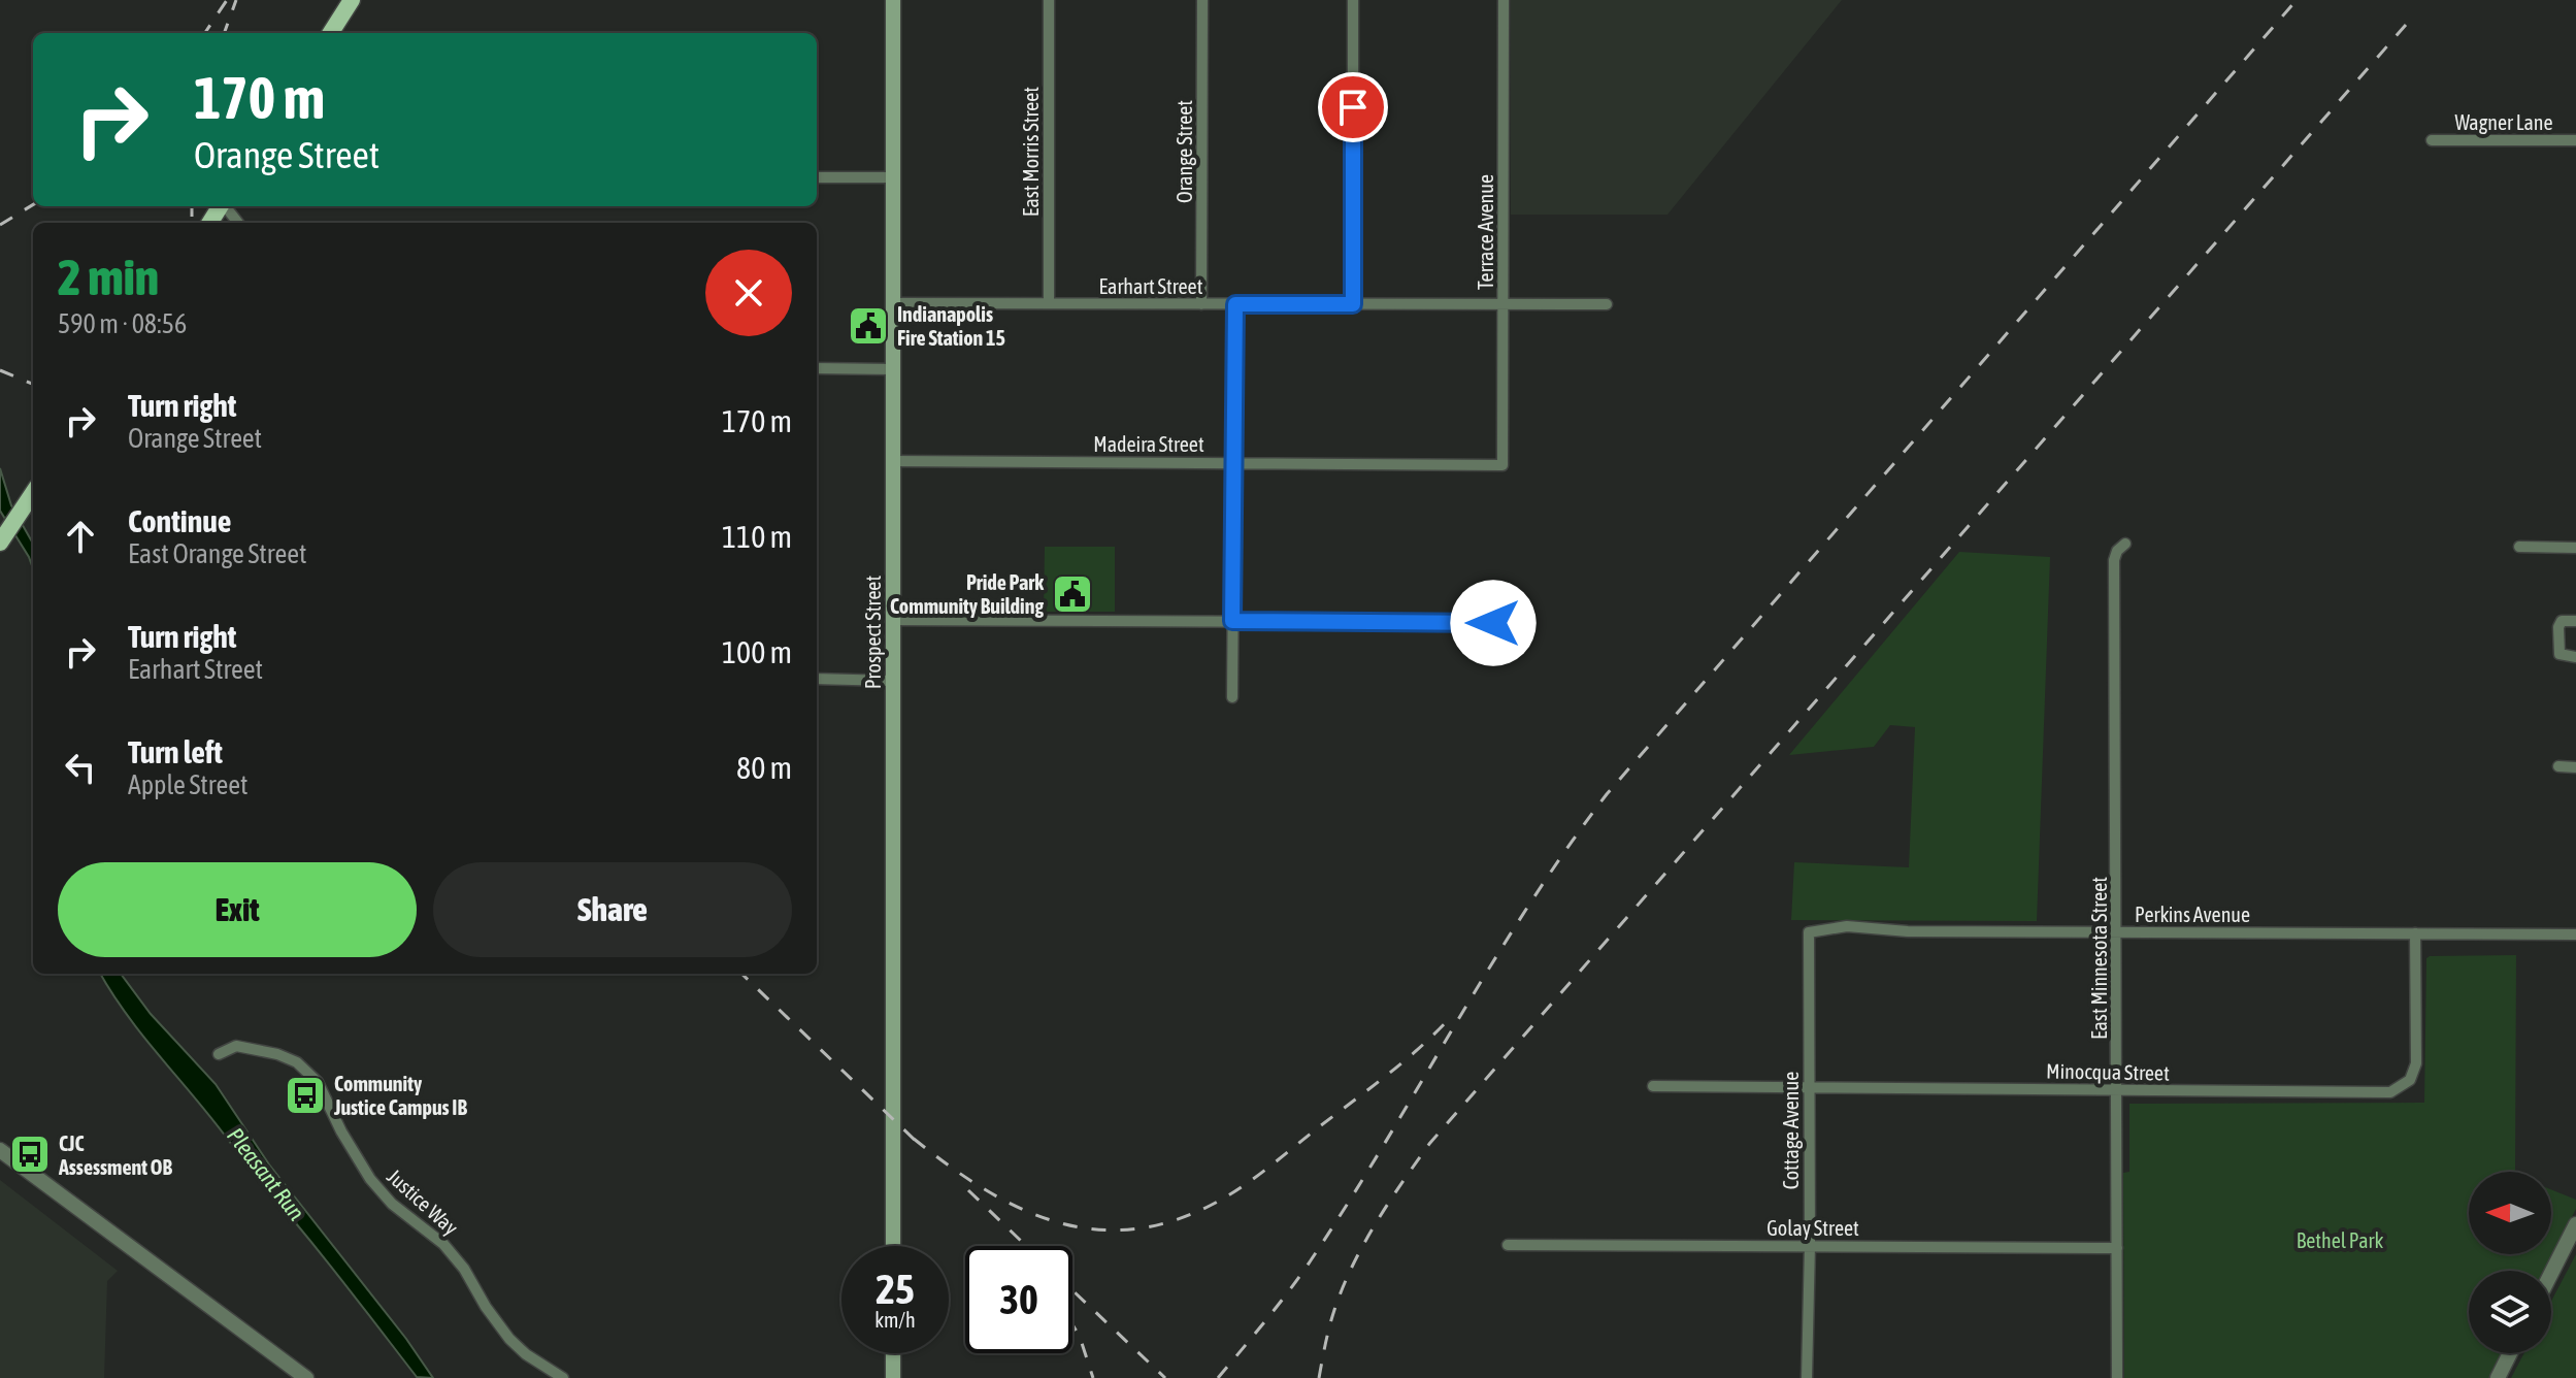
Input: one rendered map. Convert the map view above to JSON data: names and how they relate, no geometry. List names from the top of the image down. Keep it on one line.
{"streets":{"main road":["Prospect Street"],"street":["Wagner Lane","East Morris Street","Orange Street","Terrace Avenue","Earhart Street","Madeira Street","Perkins Avenue","East Minnesota Street","Minocqua Street","Cottage Avenue","Justice Way","Golay Street"]},"crossings":[["East Morris Street","Earhart Street"],["Orange Street","Earhart Street"],["Terrace Avenue","Earhart Street"],["Terrace Avenue","Madeira Street"],["Earhart Street","Prospect Street"],["Madeira Street","Prospect Street"],["Perkins Avenue","East Minnesota Street"],["Perkins Avenue","Minocqua Street"],["Perkins Avenue","Cottage Avenue"],["East Minnesota Street","Minocqua Street"],["East Minnesota Street","Golay Street"],["Minocqua Street","Cottage Avenue"],["Cottage Avenue","Golay Street"]],"water":["Pleasant Run"],"parks":["Bethel Park"],"places":{"public building":["Indianapolis Fire Station 15","Pride Park Community Building"],"bus stop":["Community Justice Campus IB","CJC Assessment OB"]},"north":"left","page":{"turn":["170 m","Orange Street"],"heading":["2 min","590 m · 08:56"],"list":[{"name":"Turn right","note":"Orange Street","value":"170 m"},{"name":"Continue","note":"East Orange Street","value":"110 m"},{"name":"Turn right","note":"Earhart Street","value":"100 m"},{"name":"Turn left","note":"Apple Street","value":"80 m"}],"buttons":["Exit","Share"],"speed":"25 km/h","limit":"30"}}
